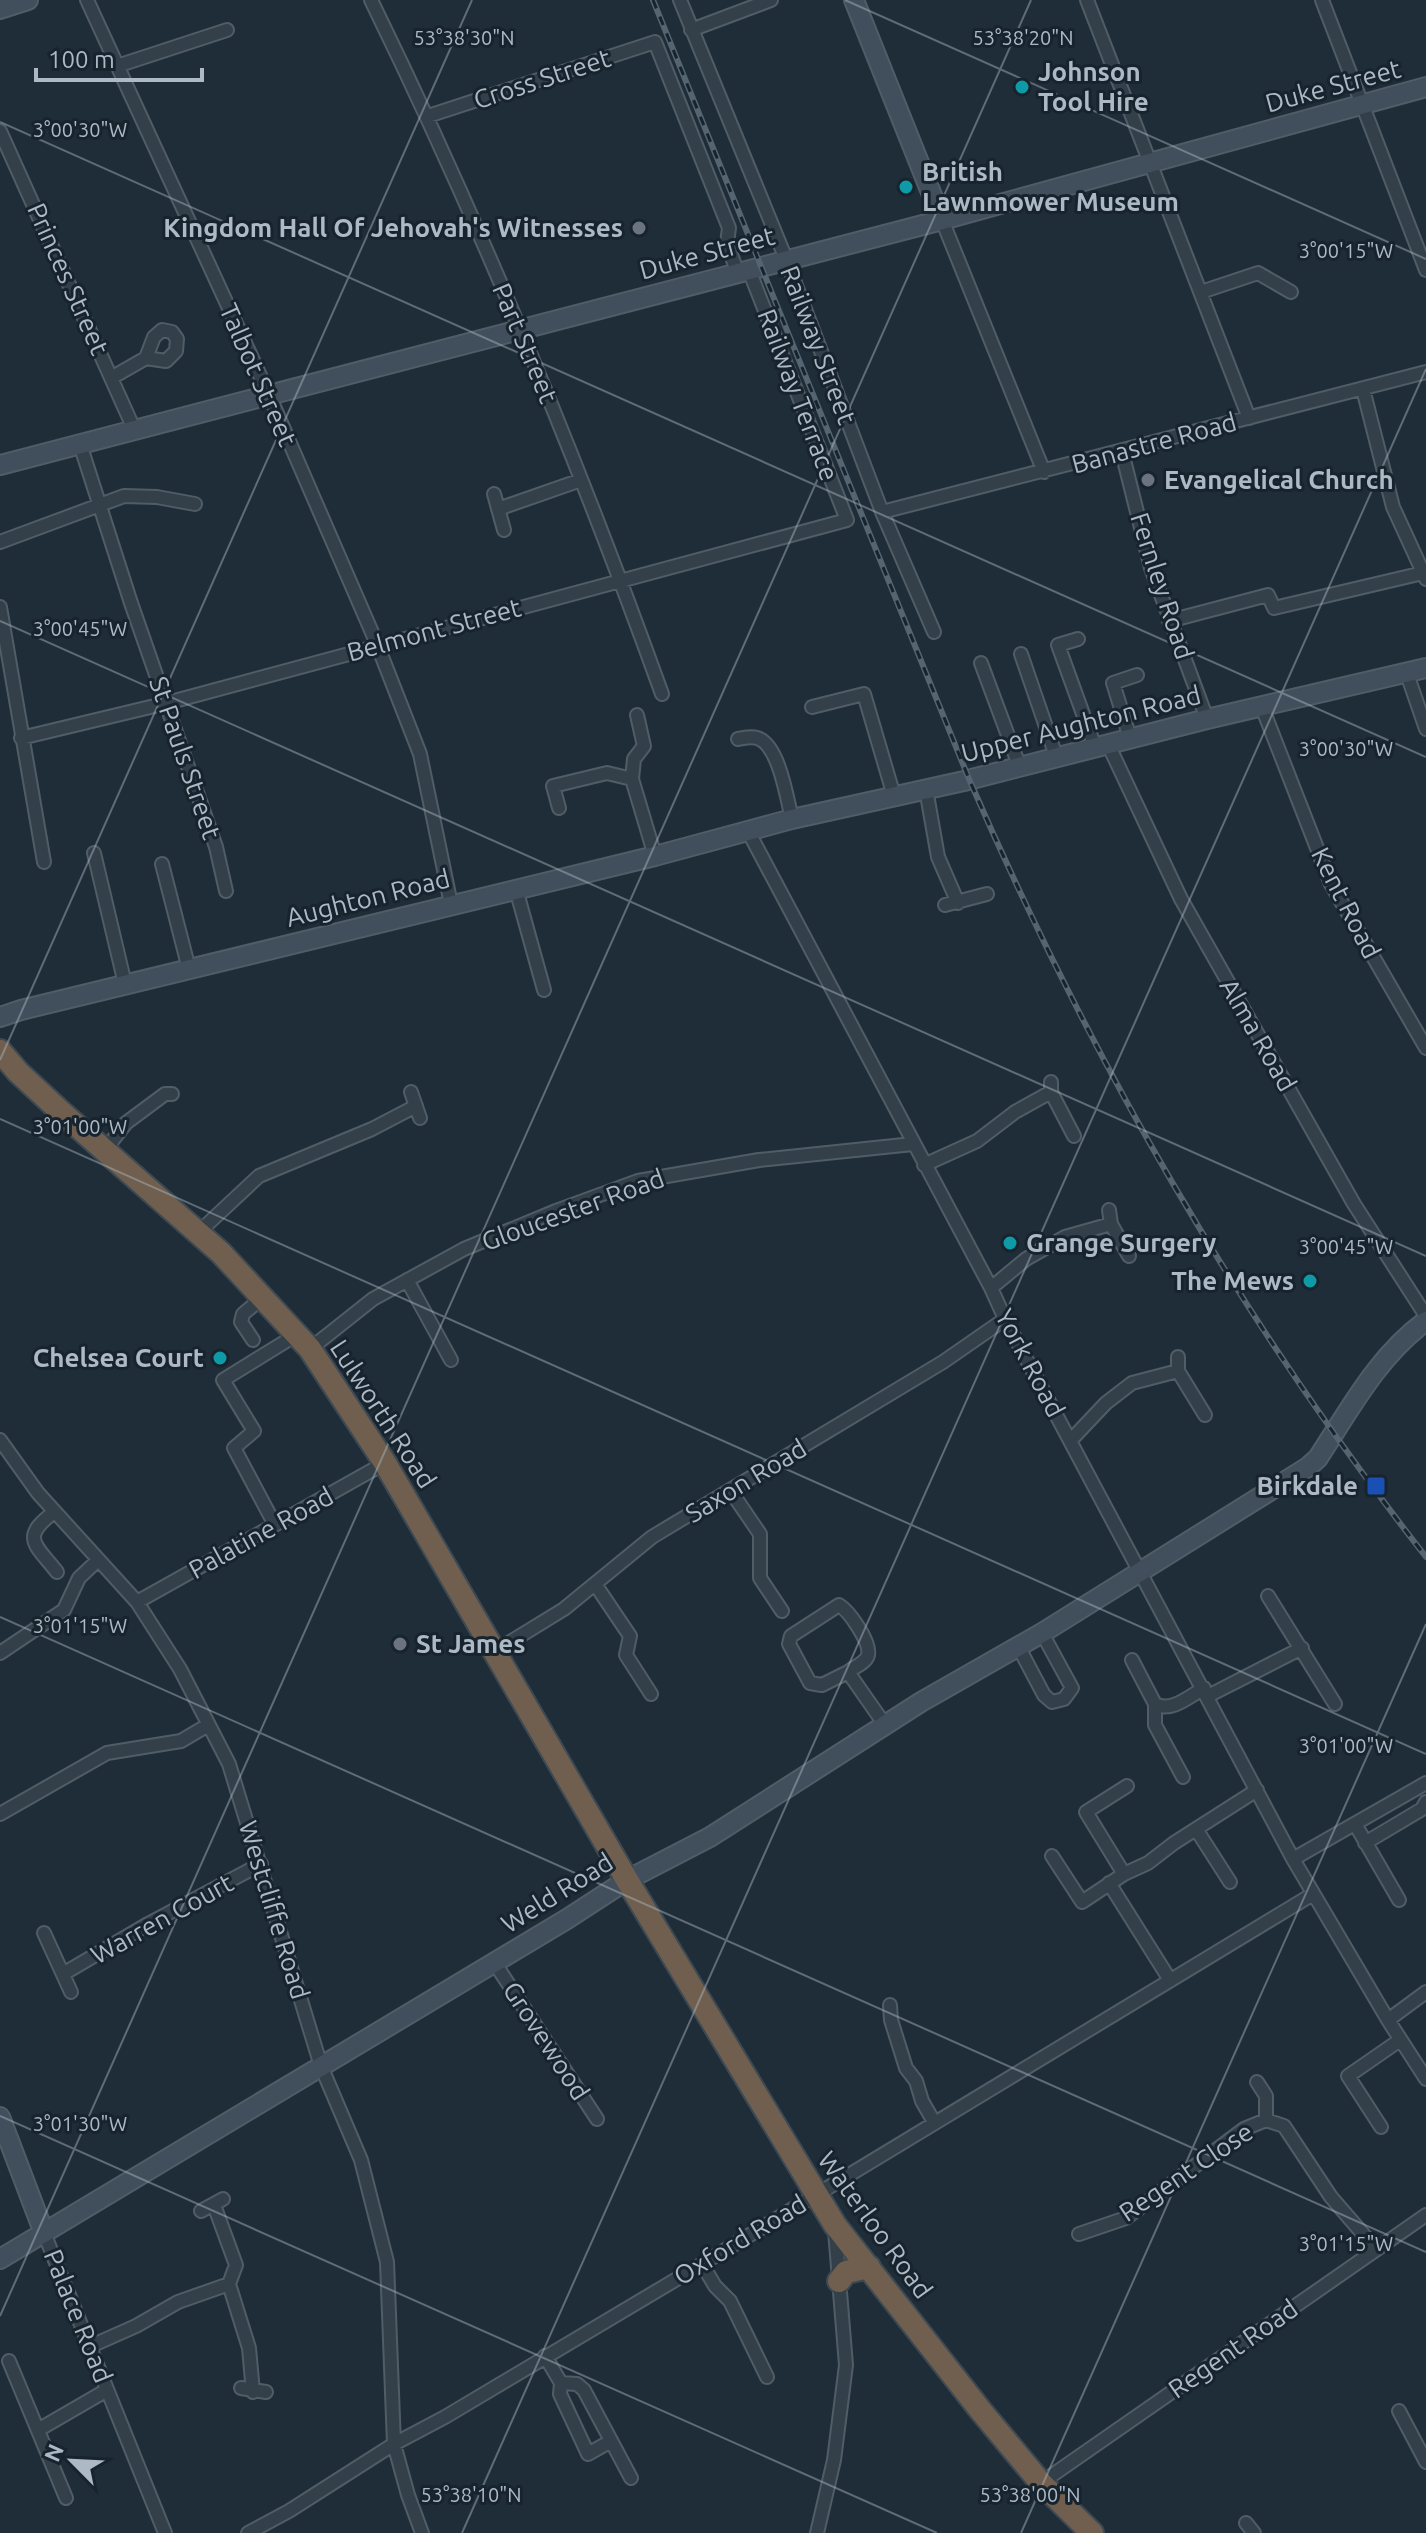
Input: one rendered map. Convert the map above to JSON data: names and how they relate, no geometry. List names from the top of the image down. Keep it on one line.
{"streets":{"highway":["Lulworth Road","Waterloo Road"],"street":["Cross Street","Duke Street","Princes Street","Part Street","Railway Street","Talbot Street","Railway Terrace","Banastre Road","Fernley Road","Belmont Street","Upper Aughton Road","St Pauls Street","Aughton Road","Kent Road","Alma Road","Gloucester Road","York Road","Saxon Road","Palatine Road","Weld Road","Westcliffe Road","Warren Court","Grovewood","Regent Close","Oxford Road","Palace Road","Regent Road"]},"crossings":[["Cross Street","Part Street"],["Cross Street","Railway Terrace"],["Duke Street","Princes Street"],["Duke Street","Part Street"],["Duke Street","Railway Street"],["Duke Street","Talbot Street"],["Duke Street","Railway Terrace"],["Duke Street","St Pauls Street"],["Part Street","Belmont Street"],["Railway Street","Banastre Road"],["Talbot Street","Belmont Street"],["Talbot Street","Aughton Road"],["Railway Terrace","Belmont Street"],["Banastre Road","Fernley Road"],["Fernley Road","Upper Aughton Road"],["Belmont Street","St Pauls Street"],["Upper Aughton Road","Aughton Road"],["Upper Aughton Road","Kent Road"],["Upper Aughton Road","Alma Road"],["Upper Aughton Road","York Road"],["Aughton Road","York Road"],["Alma Road","Weld Road"],["Gloucester Road","York Road"],["Gloucester Road","Lulworth Road"],["Gloucester Road","Palatine Road"],["York Road","Saxon Road"],["York Road","Weld Road"],["York Road","Oxford Road"],["Lulworth Road","Saxon Road"],["Lulworth Road","Palatine Road"],["Lulworth Road","Weld Road"],["Lulworth Road","Waterloo Road"],["Palatine Road","Westcliffe Road"],["Weld Road","Westcliffe Road"],["Weld Road","Grovewood"],["Weld Road","Waterloo Road"],["Weld Road","Palace Road"],["Westcliffe Road","Warren Court"],["Westcliffe Road","Oxford Road"],["Regent Close","Regent Road"],["Waterloo Road","Oxford Road"],["Waterloo Road","Regent Road"]],"places":{"other":["Johnson Tool Hire","British Lawnmower Museum","Kingdom Hall Of Jehovah's Witnesses","Evangelical Church","Grange Surgery","The Mews","Chelsea Court","St James"],"transit":["Birkdale"]},"scale_bar":"100 m","north":"top left","coordinates":["53°38'30\"N","53°38'20\"N","3°00'30\"W","3°00'15\"W","3°00'45\"W","3°01'00\"W","3°01'15\"W","3°01'30\"W","53°38'10\"N","53°38'00\"N"]}
